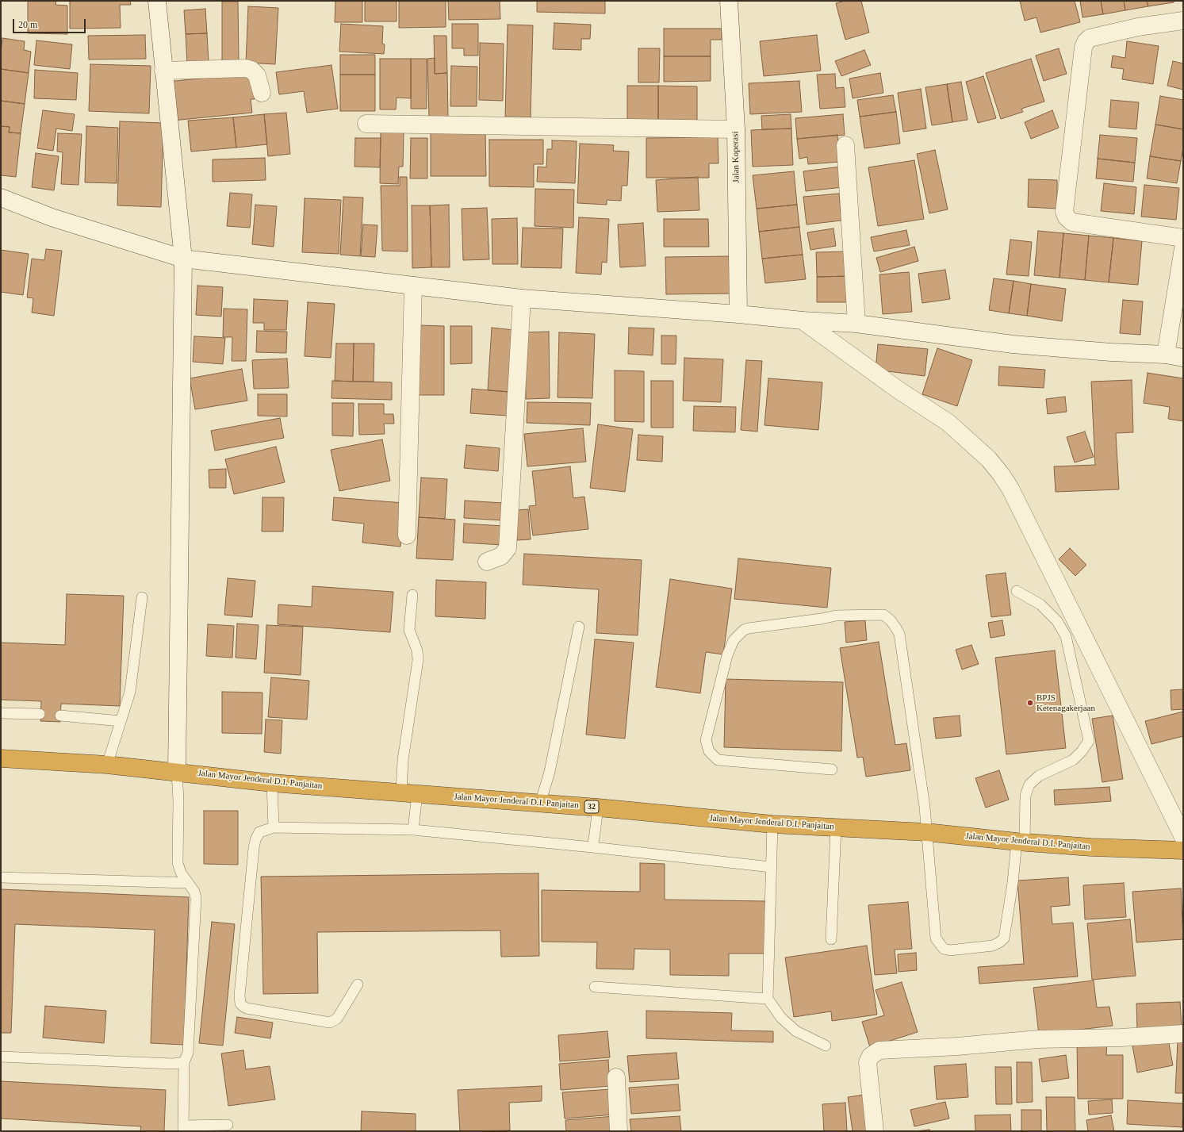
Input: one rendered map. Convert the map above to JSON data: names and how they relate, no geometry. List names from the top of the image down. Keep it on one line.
{"streets":{"highway":["Jalan Mayor Jenderal D.I. Panjaitan","32"],"street":["Jalan Koperasi"]},"places":["BPJS Ketenagakerjaan"],"scale_bar":"20 m"}
